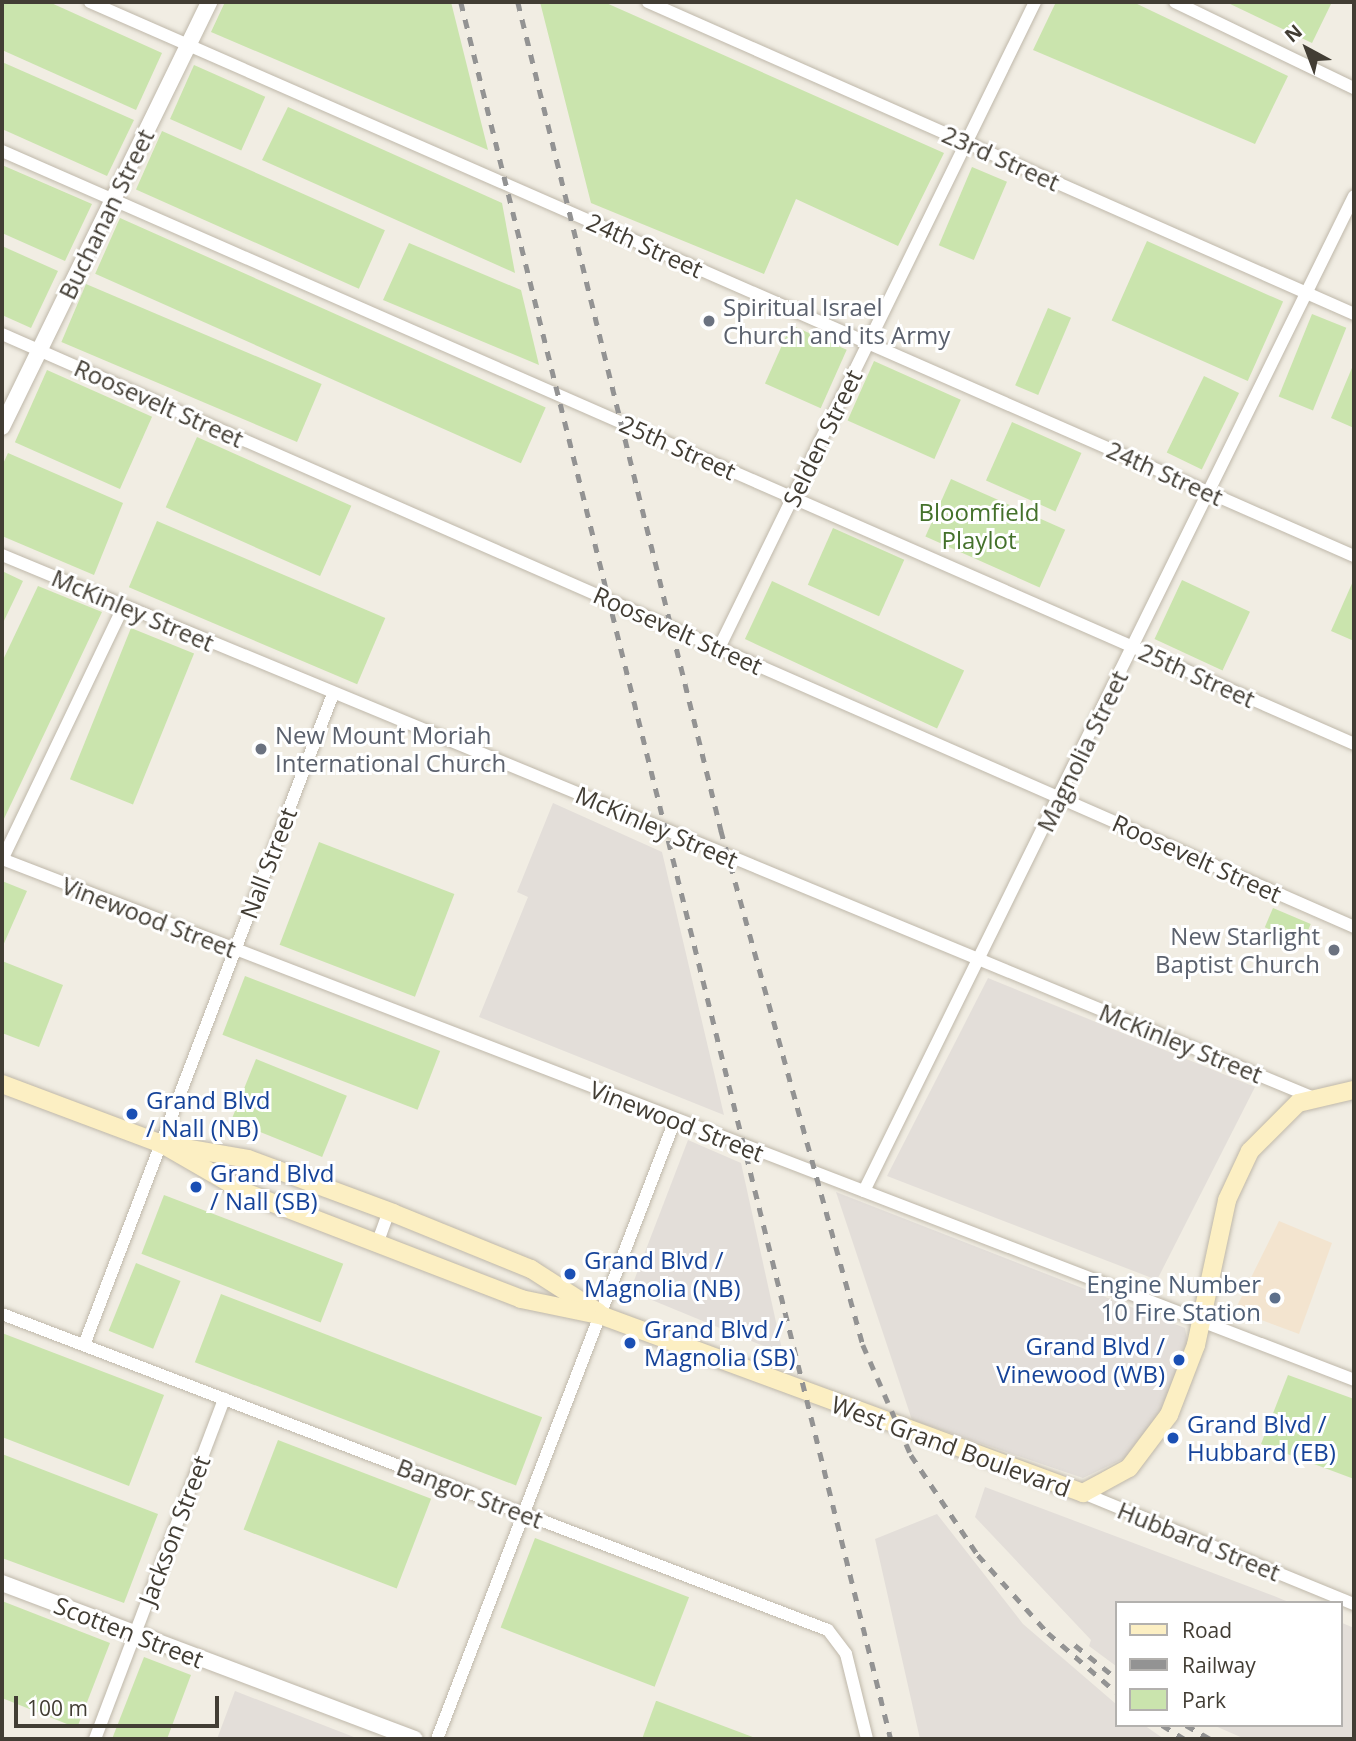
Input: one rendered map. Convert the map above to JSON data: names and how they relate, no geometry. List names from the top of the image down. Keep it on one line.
{"streets":{"main road":["West Grand Boulevard"],"street":["23rd Street","Buchanan Street","24th Street","Roosevelt Street","Selden Street","25th Street","McKinley Street","Magnolia Street","Nall Street","Vinewood Street","Bangor Street","Jackson Street","Hubbard Street","Scotten Street"]},"crossings":[["23rd Street","Selden Street"],["23rd Street","Magnolia Street"],["Buchanan Street","24th Street"],["Buchanan Street","Roosevelt Street"],["Buchanan Street","25th Street"],["24th Street","Selden Street"],["24th Street","Magnolia Street"],["Roosevelt Street","Selden Street"],["Roosevelt Street","Magnolia Street"],["Selden Street","25th Street"],["25th Street","Magnolia Street"],["McKinley Street","Magnolia Street"],["McKinley Street","Nall Street"],["McKinley Street","West Grand Boulevard"],["Magnolia Street","Vinewood Street"],["Nall Street","Vinewood Street"],["Nall Street","West Grand Boulevard"],["Nall Street","Bangor Street"],["Vinewood Street","West Grand Boulevard"],["West Grand Boulevard","Hubbard Street"],["Bangor Street","Jackson Street"],["Jackson Street","Scotten Street"]],"parks":["Bloomfield Playlot"],"places":["Spiritual Israel Church and its Army","New Mount Moriah International Church","New Starlight Baptist Church","Grand Blvd / Nall (NB)","Grand Blvd / Nall (SB)","Grand Blvd / Magnolia (NB)","Engine Number 10 Fire Station","Grand Blvd / Magnolia (SB)","Grand Blvd / Vinewood (WB)","Grand Blvd / Hubbard (EB)"],"legend":["Road","Railway","Park"],"scale_bar":"100 m","north":"top left"}
